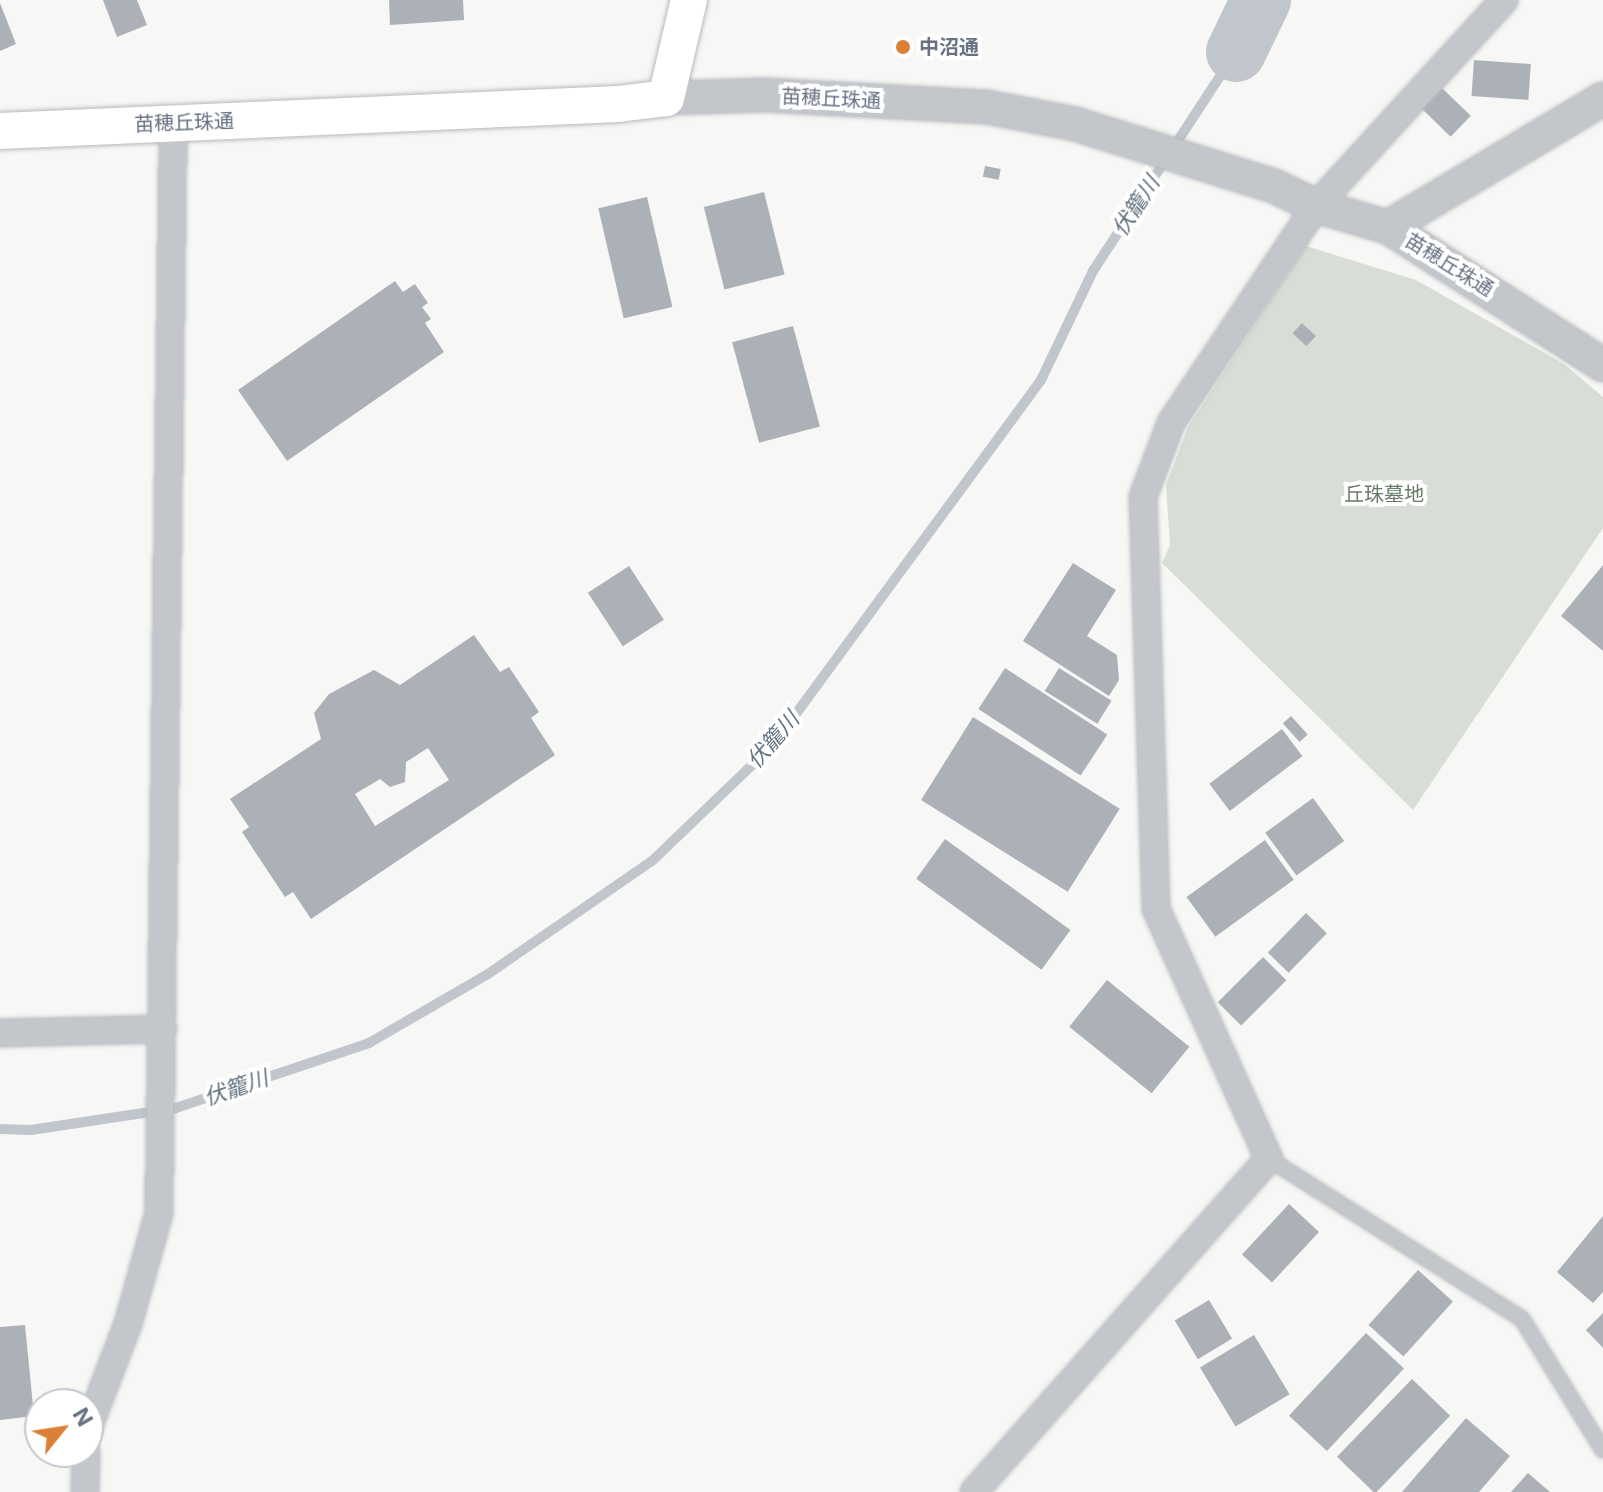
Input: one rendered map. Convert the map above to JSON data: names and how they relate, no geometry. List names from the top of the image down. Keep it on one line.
{"streets":{"main road":["苗穂丘珠通"]},"water":["伏籠川"],"parks":["丘珠墓地"],"places":["中沼通"],"north":"top right"}
